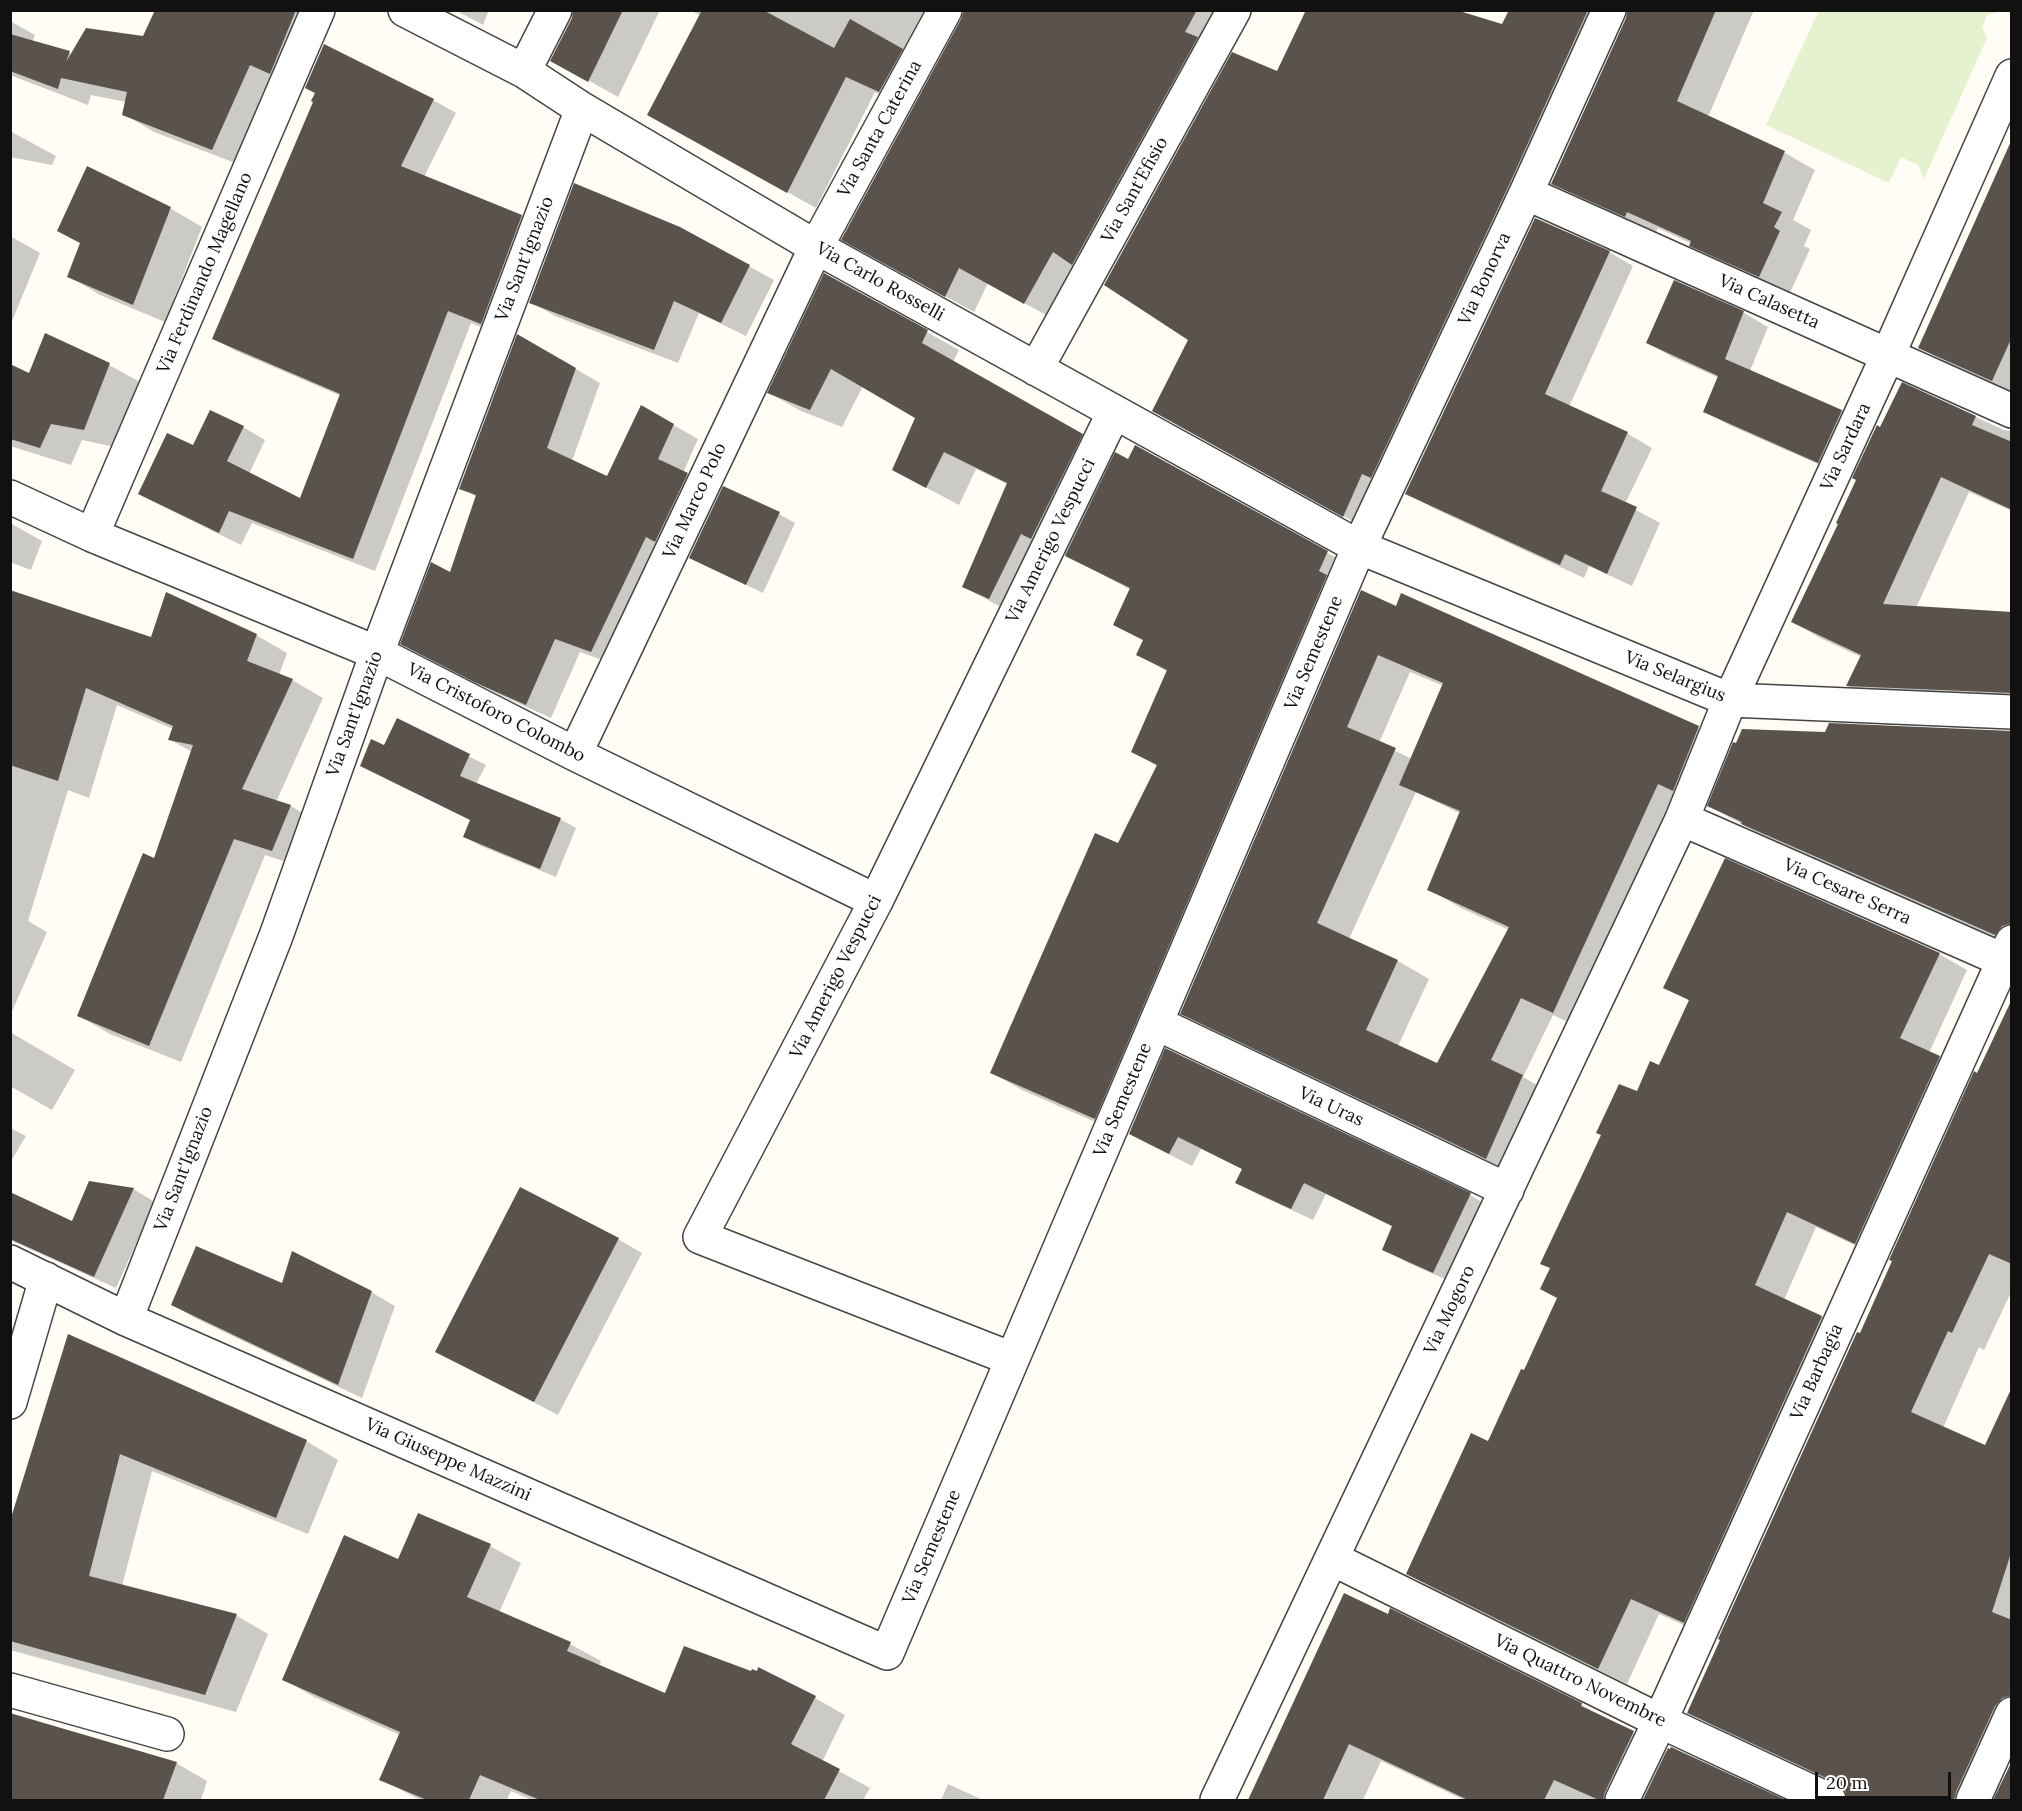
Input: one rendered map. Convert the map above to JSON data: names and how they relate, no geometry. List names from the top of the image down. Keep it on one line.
{"streets":{"street":["Via Santa Caterina","Via Sant'Efisio","Via Sant'Ignazio","Via Ferdinando Magellano","Via Bonorva","Via Carlo Rosselli","Via Calasetta","Via Sardara","Via Marco Polo","Via Amerigo Vespucci","Via Semestene","Via Selargius","Via Cristoforo Colombo","Via Cesare Serra","Via Uras","Via Mogoro","Via Barbagia","Via Giuseppe Mazzini","Via Quattro Novembre"]},"crossings":[["Via Santa Caterina","Via Carlo Rosselli"],["Via Santa Caterina","Via Marco Polo"],["Via Sant'Efisio","Via Carlo Rosselli"],["Via Sant'Ignazio","Via Carlo Rosselli"],["Via Sant'Ignazio","Via Cristoforo Colombo"],["Via Sant'Ignazio","Via Giuseppe Mazzini"],["Via Ferdinando Magellano","Via Cristoforo Colombo"],["Via Bonorva","Via Carlo Rosselli"],["Via Bonorva","Via Calasetta"],["Via Bonorva","Via Semestene"],["Via Bonorva","Via Selargius"],["Via Carlo Rosselli","Via Marco Polo"],["Via Carlo Rosselli","Via Amerigo Vespucci"],["Via Carlo Rosselli","Via Semestene"],["Via Carlo Rosselli","Via Selargius"],["Via Calasetta","Via Sardara"],["Via Sardara","Via Selargius"],["Via Sardara","Via Cesare Serra"],["Via Sardara","Via Mogoro"],["Via Marco Polo","Via Cristoforo Colombo"],["Via Amerigo Vespucci","Via Semestene"],["Via Amerigo Vespucci","Via Cristoforo Colombo"],["Via Semestene","Via Selargius"],["Via Semestene","Via Uras"],["Via Semestene","Via Giuseppe Mazzini"],["Via Cesare Serra","Via Mogoro"],["Via Cesare Serra","Via Barbagia"],["Via Uras","Via Mogoro"],["Via Mogoro","Via Quattro Novembre"],["Via Barbagia","Via Quattro Novembre"]],"scale_bar":"20 m"}
